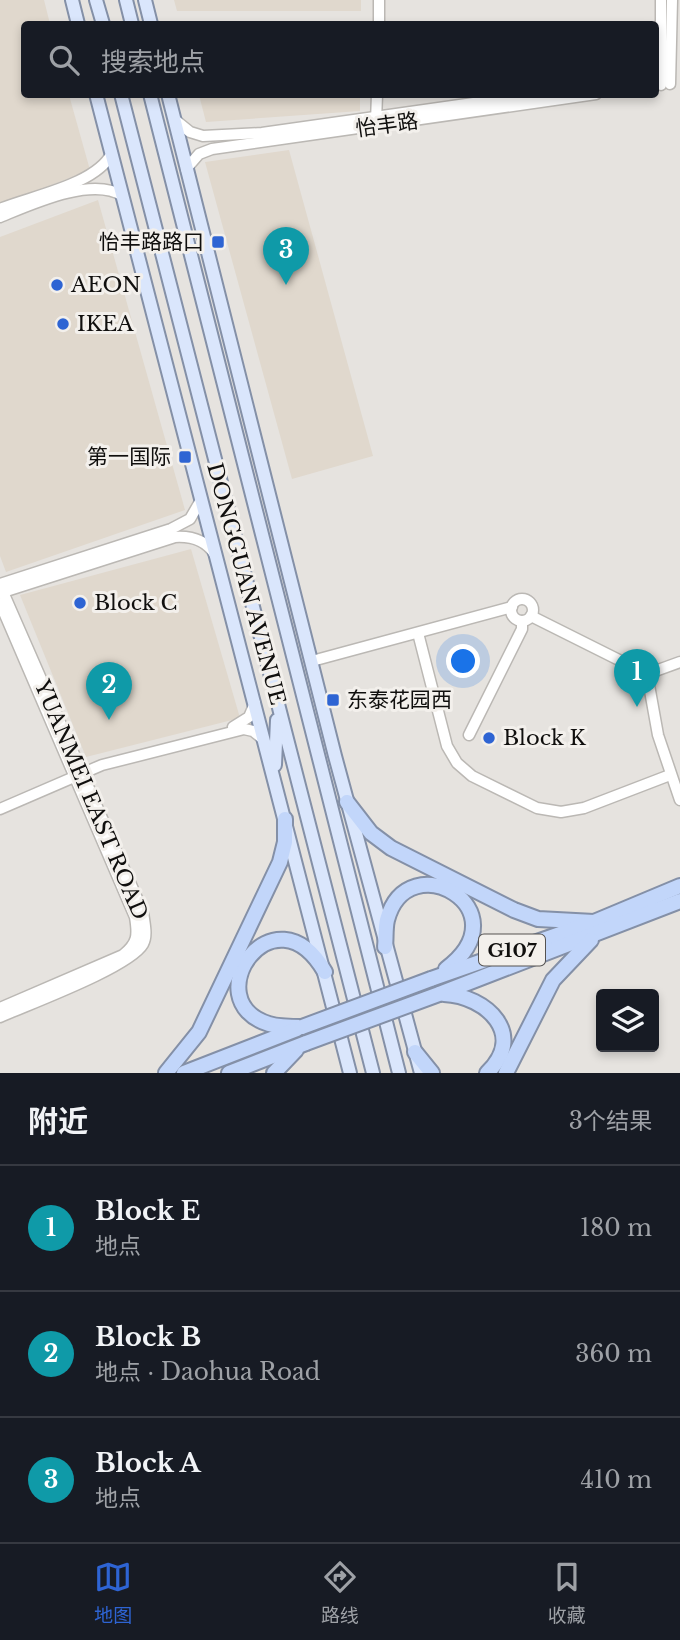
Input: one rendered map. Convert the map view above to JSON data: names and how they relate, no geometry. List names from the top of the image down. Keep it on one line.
{"streets":{"highway":["G107"],"main road":["DONGGUAN AVENUE"],"street":["怡丰路","YUANMEI EAST ROAD"]},"places":{"transit":["怡丰路路口","第一国际","东泰花园西"],"other":["AEON","IKEA","Block C","Block K"]},"page":{"search":"搜索地点","pins":["3","1","2"],"heading":["附近","3个结果"],"list":[{"mark":"1","name":"Block E","note":"地点","value":"180 m"},{"mark":"2","name":"Block B","note":"地点 · Daohua Road","value":"360 m"},{"mark":"3","name":"Block A","note":"地点","value":"410 m"}],"nav":["地图","路线","收藏"]}}
